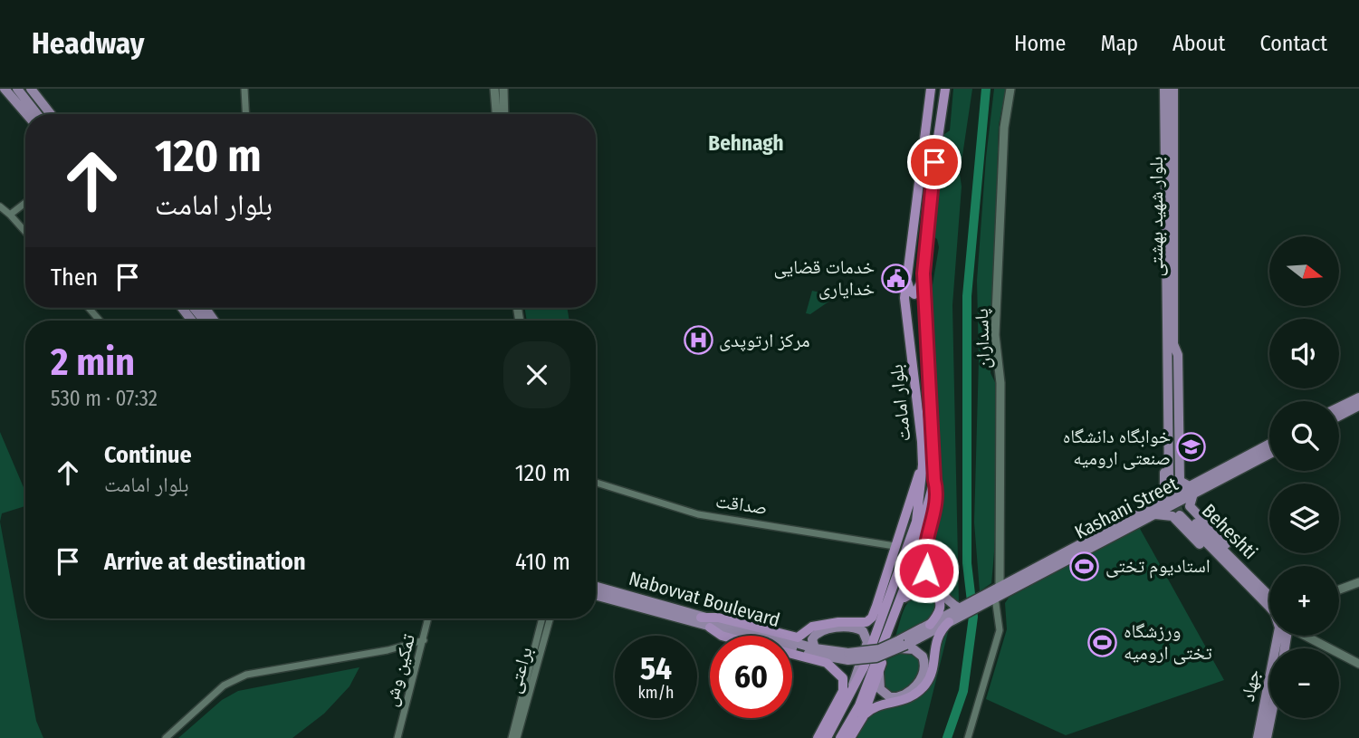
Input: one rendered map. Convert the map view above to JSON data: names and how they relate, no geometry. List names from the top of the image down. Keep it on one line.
{"streets":{"highway":["بلوار امامت"],"main road":["بلوار شهید بهشتی","پاسداران","Kashani Street","Beheshti","Nabovvat Boulevard","جهاد"],"street":["صداقت","تمکین وش","براعتی"]},"crossings":[["پاسداران","Kashani Street"]],"districts":["Behnagh"],"places":{"public building":["خدمات قضایی خدایاری"],"hospital":["مرکز ارتوپدی"],"school or university":["خوابگاه دانشگاه صنعتی ارومیه"],"sports":["استادیوم تختی","ورزشگاه تختی ارومیه"]},"north":"right","page":{"header":"Headway","nav":["Home","Map","About","Contact"],"turn":["120 m","بلوار امامت"],"map_buttons":["+","−"],"then":"Then","heading":["2 min","530 m · 07:32"],"list":[{"name":"Continue","note":"بلوار امامت","value":"120 m"},{"name":"Arrive at destination","value":"410 m"}],"speed":"54 km/h","limit":"60"}}
